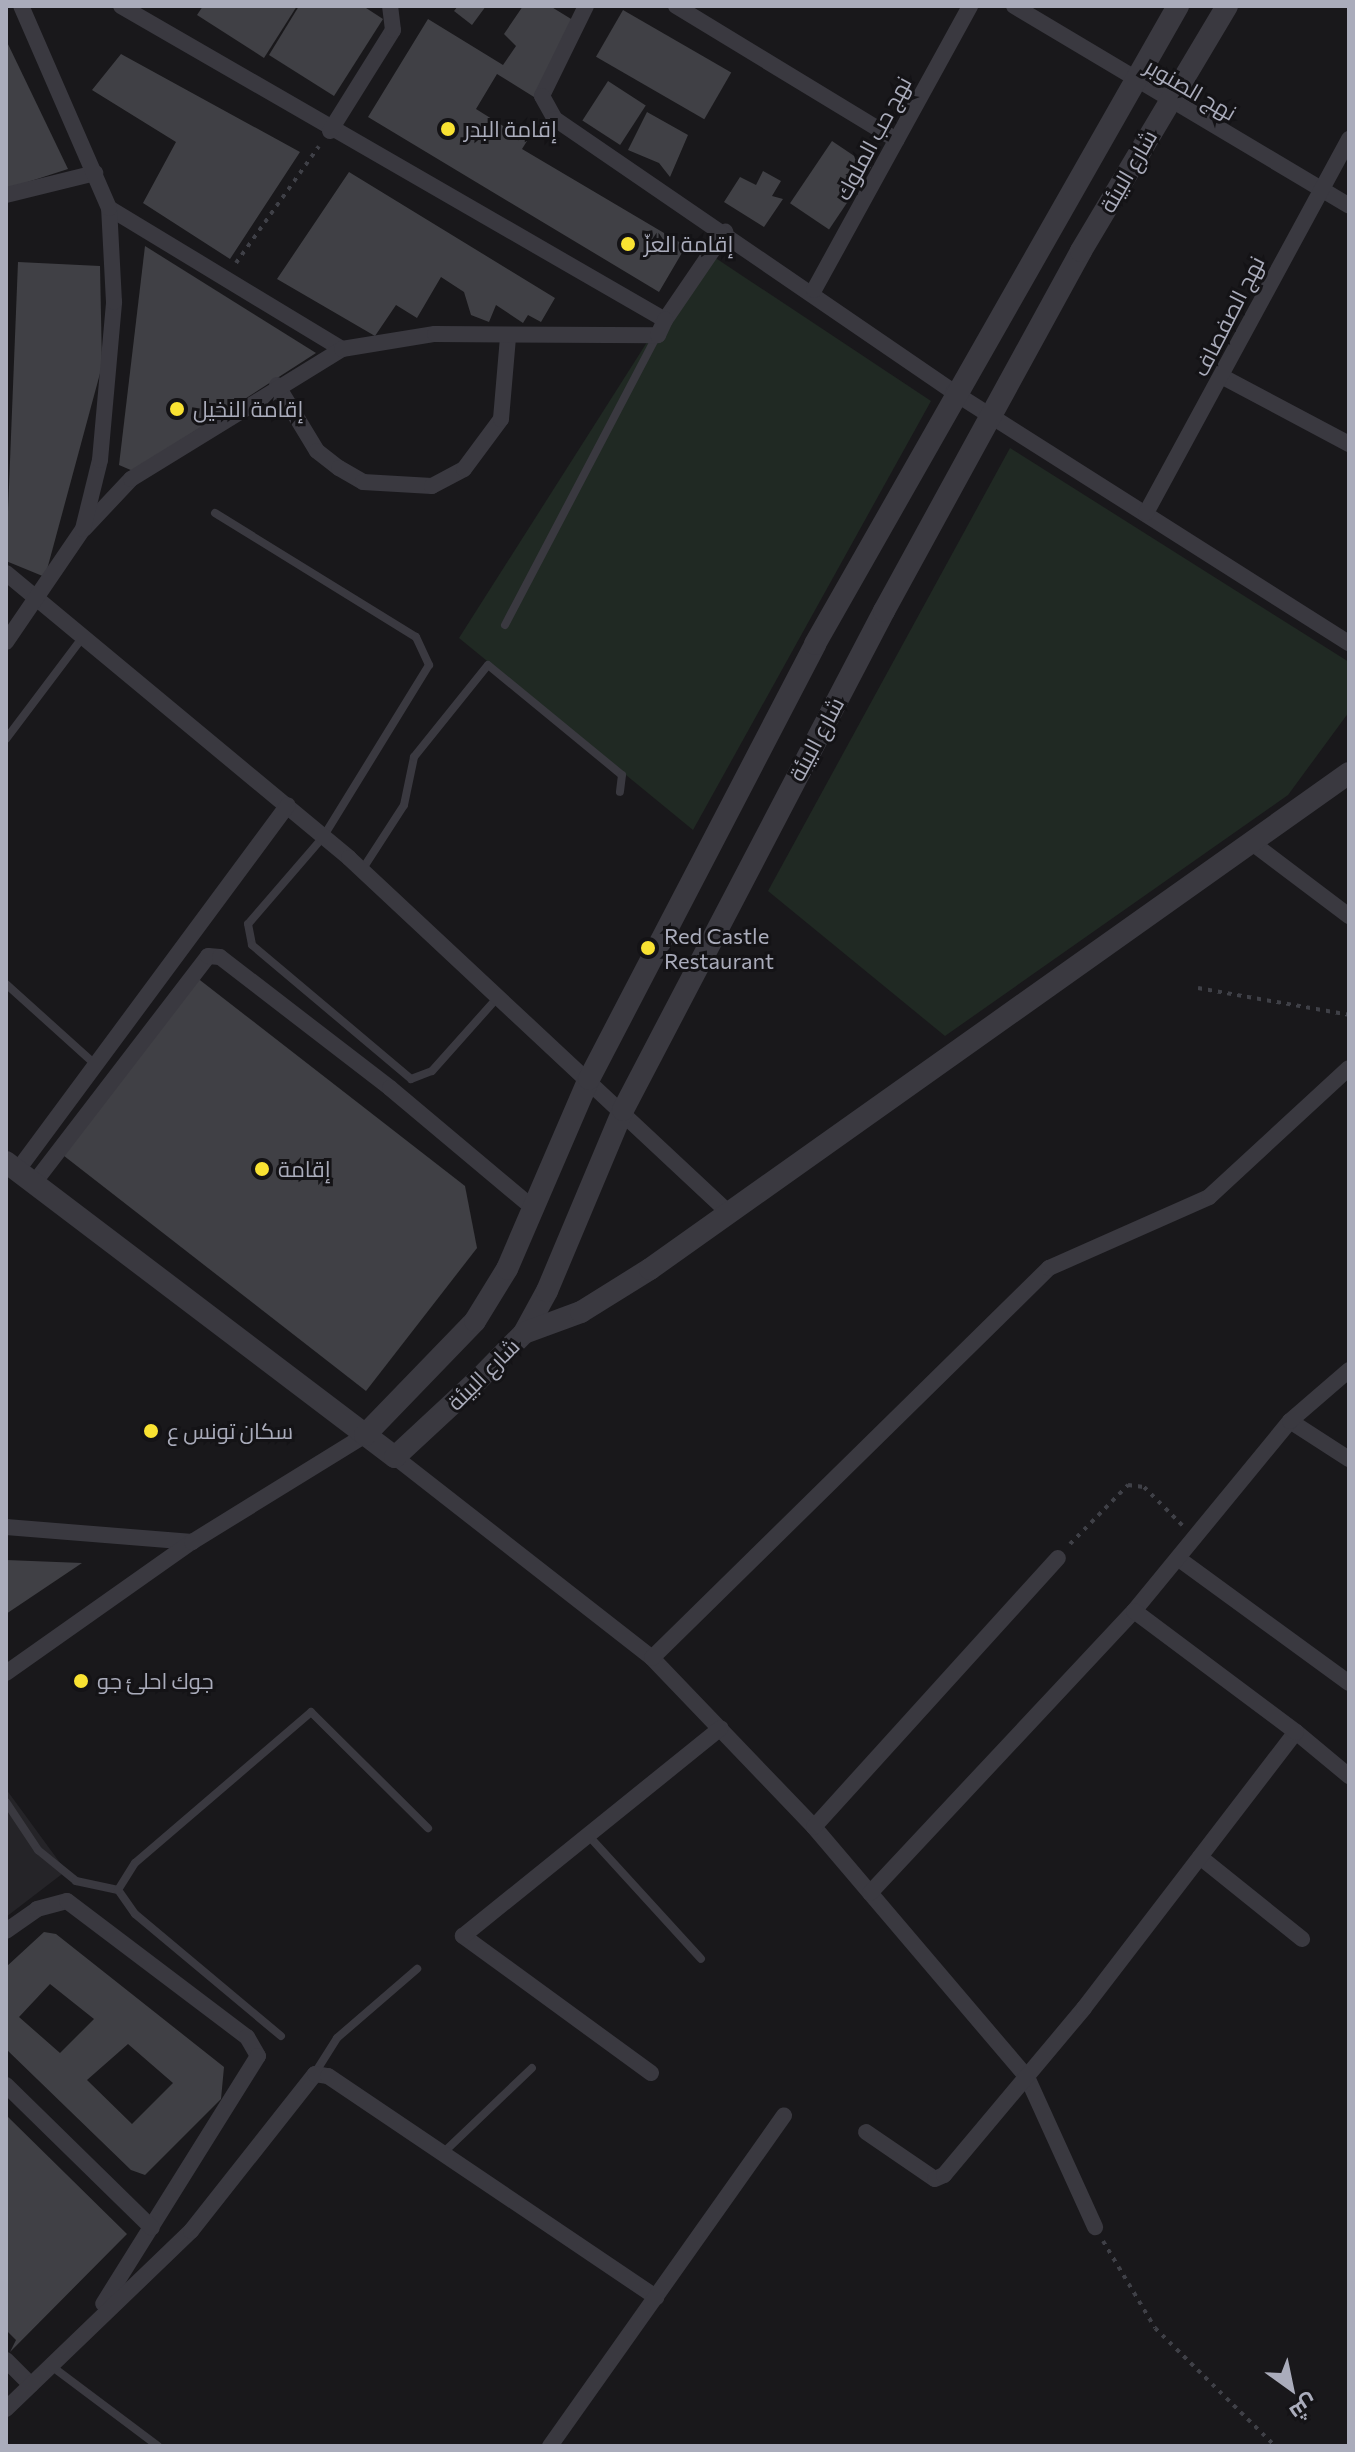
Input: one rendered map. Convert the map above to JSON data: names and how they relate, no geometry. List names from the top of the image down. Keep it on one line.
{"streets":{"street":["نهج الصنوبر","نهج حب الملوك","شارع البيئة","نهج الصفصاف"]},"crossings":[["نهج الصنوبر","شارع البيئة"],["نهج الصنوبر","نهج الصفصاف"]],"places":["إقامة البدر","إقامة العزّ","إقامة النخيل","Red Castle Restaurant","إقامة","سكان تونس ع","جوك احلئ جو"],"north":"bottom right"}
